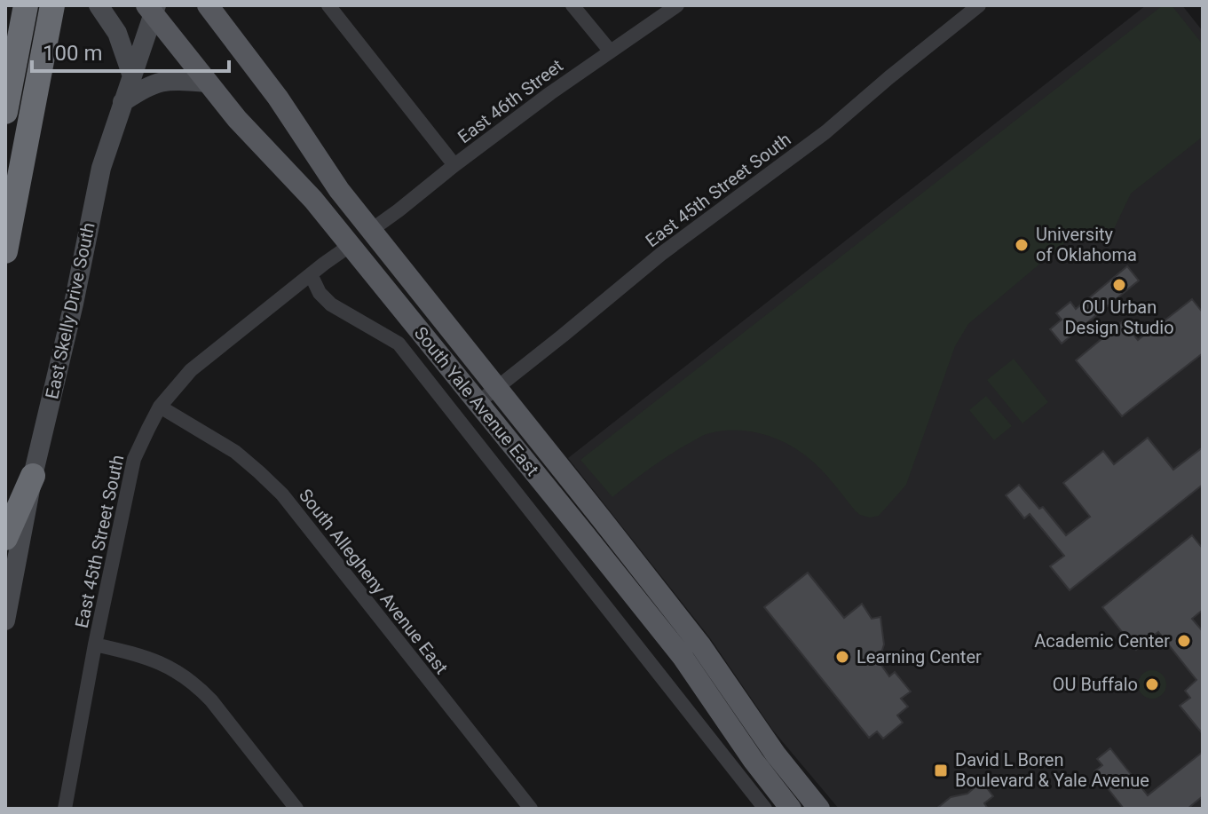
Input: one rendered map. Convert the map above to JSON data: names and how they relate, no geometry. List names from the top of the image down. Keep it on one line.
{"streets":{"main road":["East Skelly Drive South","South Yale Avenue East"],"street":["East 46th Street","East 45th Street South","South Allegheny Avenue East"]},"crossings":[["East 46th Street","South Yale Avenue East"],["East 45th Street South","South Yale Avenue East"],["East 45th Street South","South Allegheny Avenue East"],["East Skelly Drive South","South Yale Avenue East"]],"places":{"other":["University of Oklahoma","OU Urban Design Studio","Academic Center","Learning Center","OU Buffalo"],"transit":["David L Boren Boulevard & Yale Avenue"]},"scale_bar":"100 m"}
